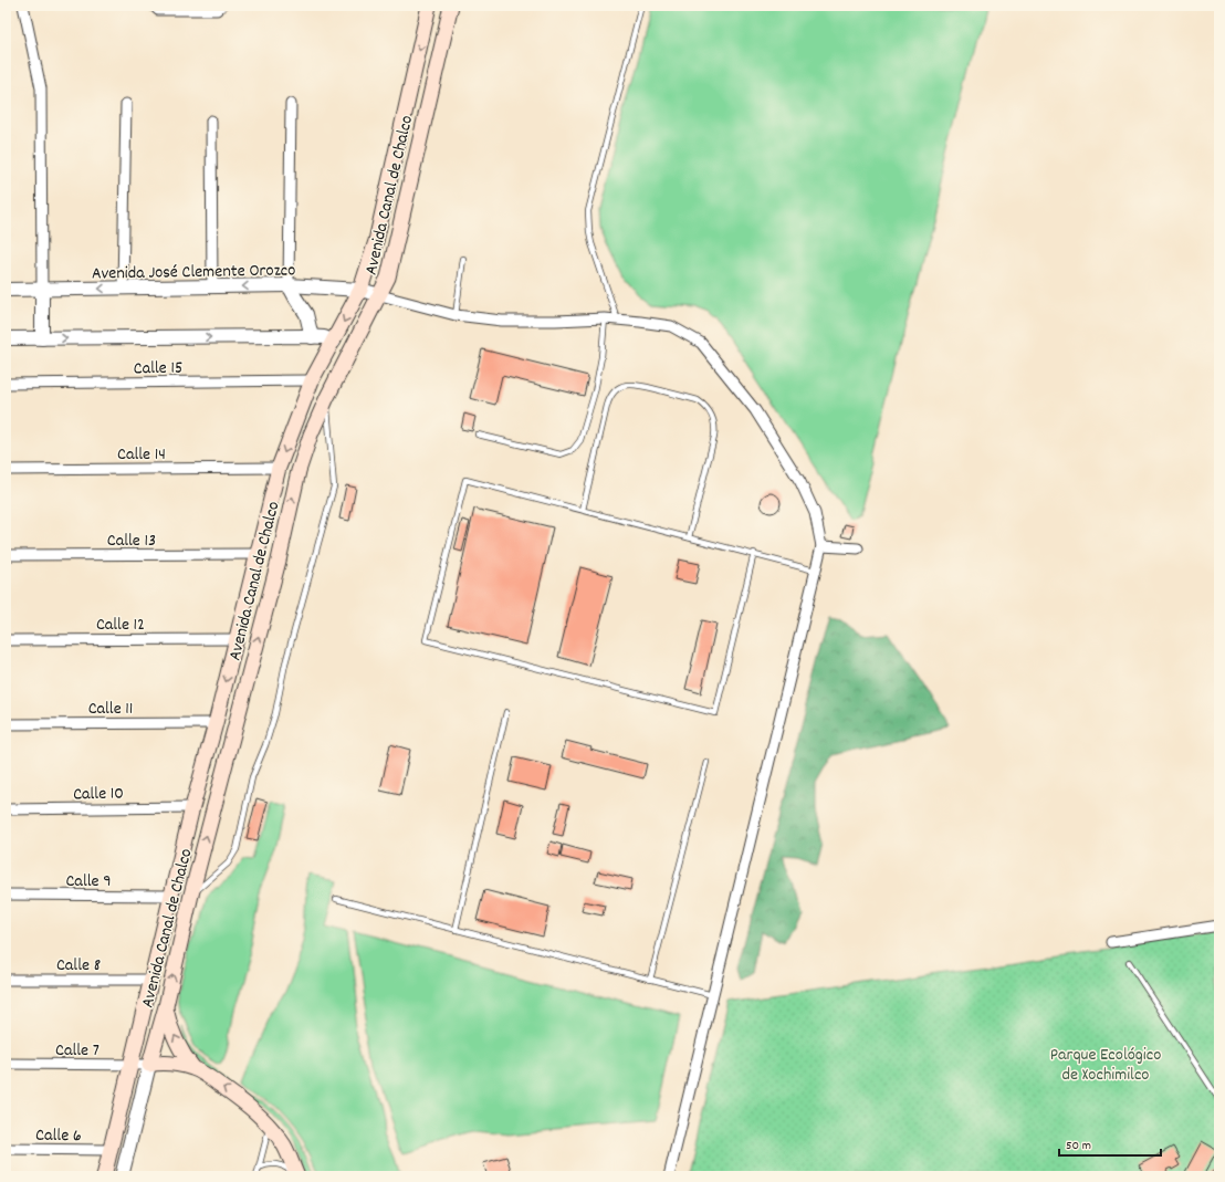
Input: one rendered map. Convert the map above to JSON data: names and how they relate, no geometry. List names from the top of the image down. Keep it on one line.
{"streets":{"main road":["Avenida Canal de Chalco"],"street":["Avenida José Clemente Orozco","Calle 15","Calle 14","Calle 13","Calle 12","Calle 11","Calle 10","Calle 9","Calle 8","Calle 7","Calle 6"]},"crossings":[["Avenida Canal de Chalco","Avenida José Clemente Orozco"],["Avenida Canal de Chalco","Calle 15"],["Avenida Canal de Chalco","Calle 14"],["Avenida Canal de Chalco","Calle 13"],["Avenida Canal de Chalco","Calle 12"],["Avenida Canal de Chalco","Calle 11"],["Avenida Canal de Chalco","Calle 10"],["Avenida Canal de Chalco","Calle 9"],["Avenida Canal de Chalco","Calle 8"],["Avenida Canal de Chalco","Calle 7"],["Avenida Canal de Chalco","Calle 6"]],"parks":["Parque Ecológico de Xochimilco"],"scale_bar":"50 m"}
